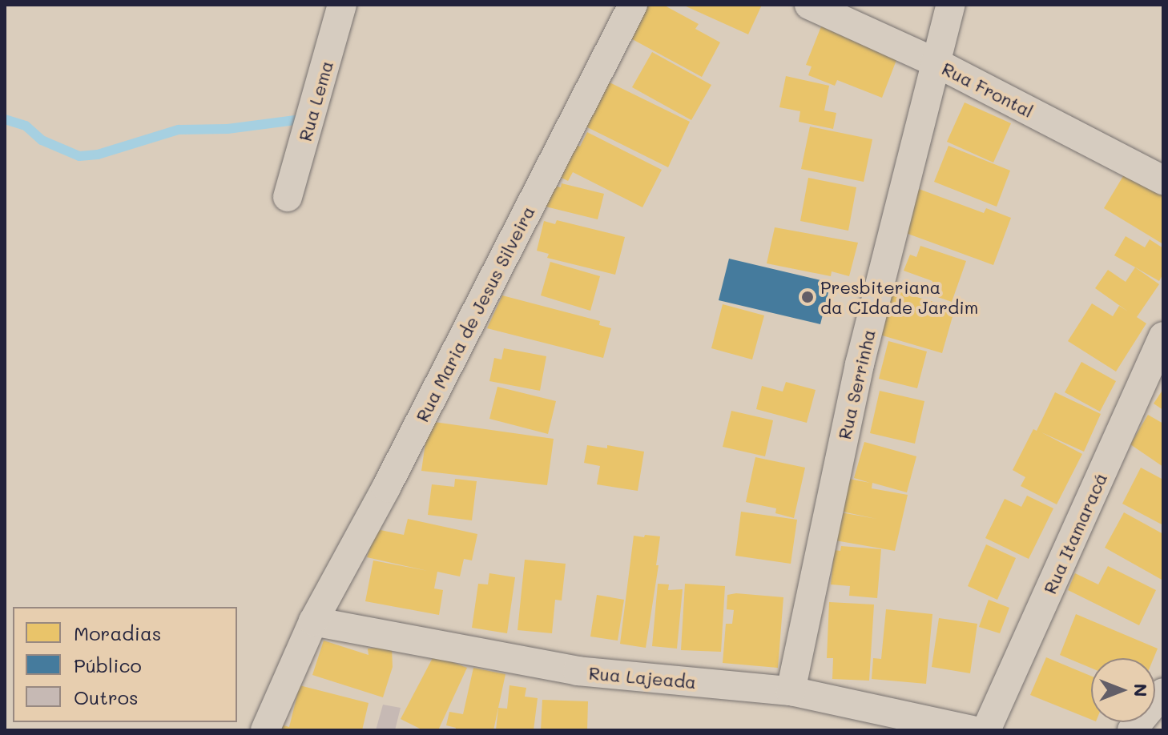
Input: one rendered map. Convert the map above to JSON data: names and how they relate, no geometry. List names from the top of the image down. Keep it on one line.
{"streets":{"street":["Rua Frontal","Rua Lema","Rua Maria de Jesus Silveira","Rua Serrinha","Rua Itamaracá","Rua Lajeada"]},"crossings":[["Rua Frontal","Rua Serrinha"],["Rua Maria de Jesus Silveira","Rua Lajeada"],["Rua Serrinha","Rua Lajeada"]],"places":["Presbiteriana da CIdade Jardim"],"legend":["Moradias","Público","Outros"],"north":"right"}
